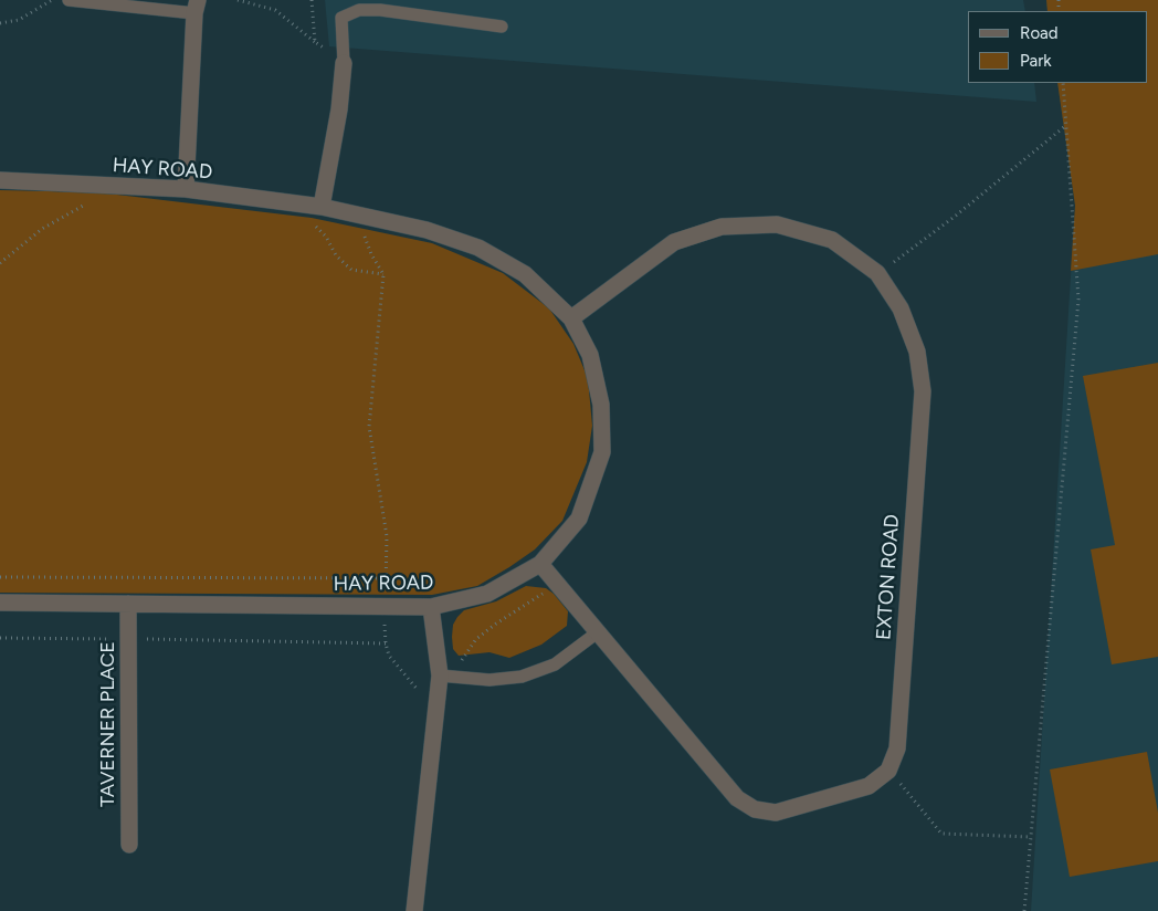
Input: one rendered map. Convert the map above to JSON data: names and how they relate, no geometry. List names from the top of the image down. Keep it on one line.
{"streets":{"street":["HAY ROAD","EXTON ROAD","TAVERNER PLACE"]},"crossings":[["HAY ROAD","EXTON ROAD"],["HAY ROAD","TAVERNER PLACE"]],"legend":["Road","Park"]}
